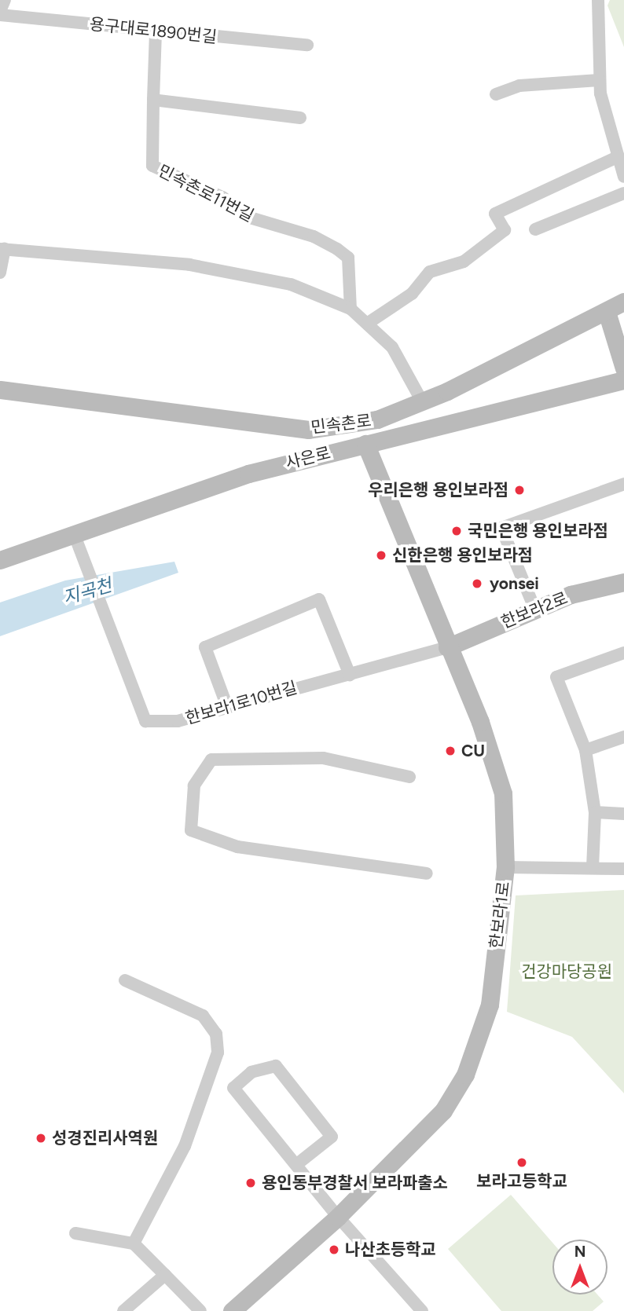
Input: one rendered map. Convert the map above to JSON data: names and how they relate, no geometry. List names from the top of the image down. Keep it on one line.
{"streets":{"street":["용구대로1890번길","민속촌로11번길","민속촌로","사은로","한보라2로","한보라1로10번길","한보라1로"]},"crossings":[["사은로","한보라1로10번길"],["사은로","한보라1로"],["한보라2로","한보라1로10번길"],["한보라2로","한보라1로"],["한보라1로10번길","한보라1로"]],"water":["지곡천"],"parks":["건강마당공원"],"places":["우리은행 용인보라점","국민은행 용인보라점","신한은행 용인보라점","yonsei","CU","성경진리사역원","보라고등학교","용인동부경찰서 보라파출소","나산초등학교"],"north":"top"}
